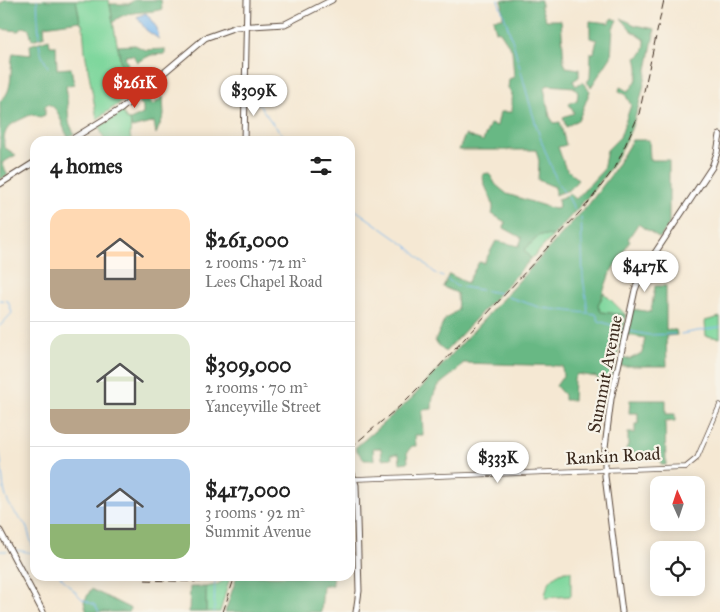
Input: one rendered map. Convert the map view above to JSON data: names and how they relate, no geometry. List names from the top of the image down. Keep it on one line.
{"streets":{"main road":["Summit Avenue"],"street":["Rankin Road"]},"crossings":[["Summit Avenue","Rankin Road"]],"north":"top","page":{"price":["$261K","$309K","$417K","$333K"],"heading":"4 homes","list":[{"name":"$261,000","note":"2 rooms · 72 m² · Lees Chapel Road"},{"name":"$309,000","note":"2 rooms · 70 m² · Yanceyville Street"},{"name":"$417,000","note":"3 rooms · 92 m² · Summit Avenue"}]}}
